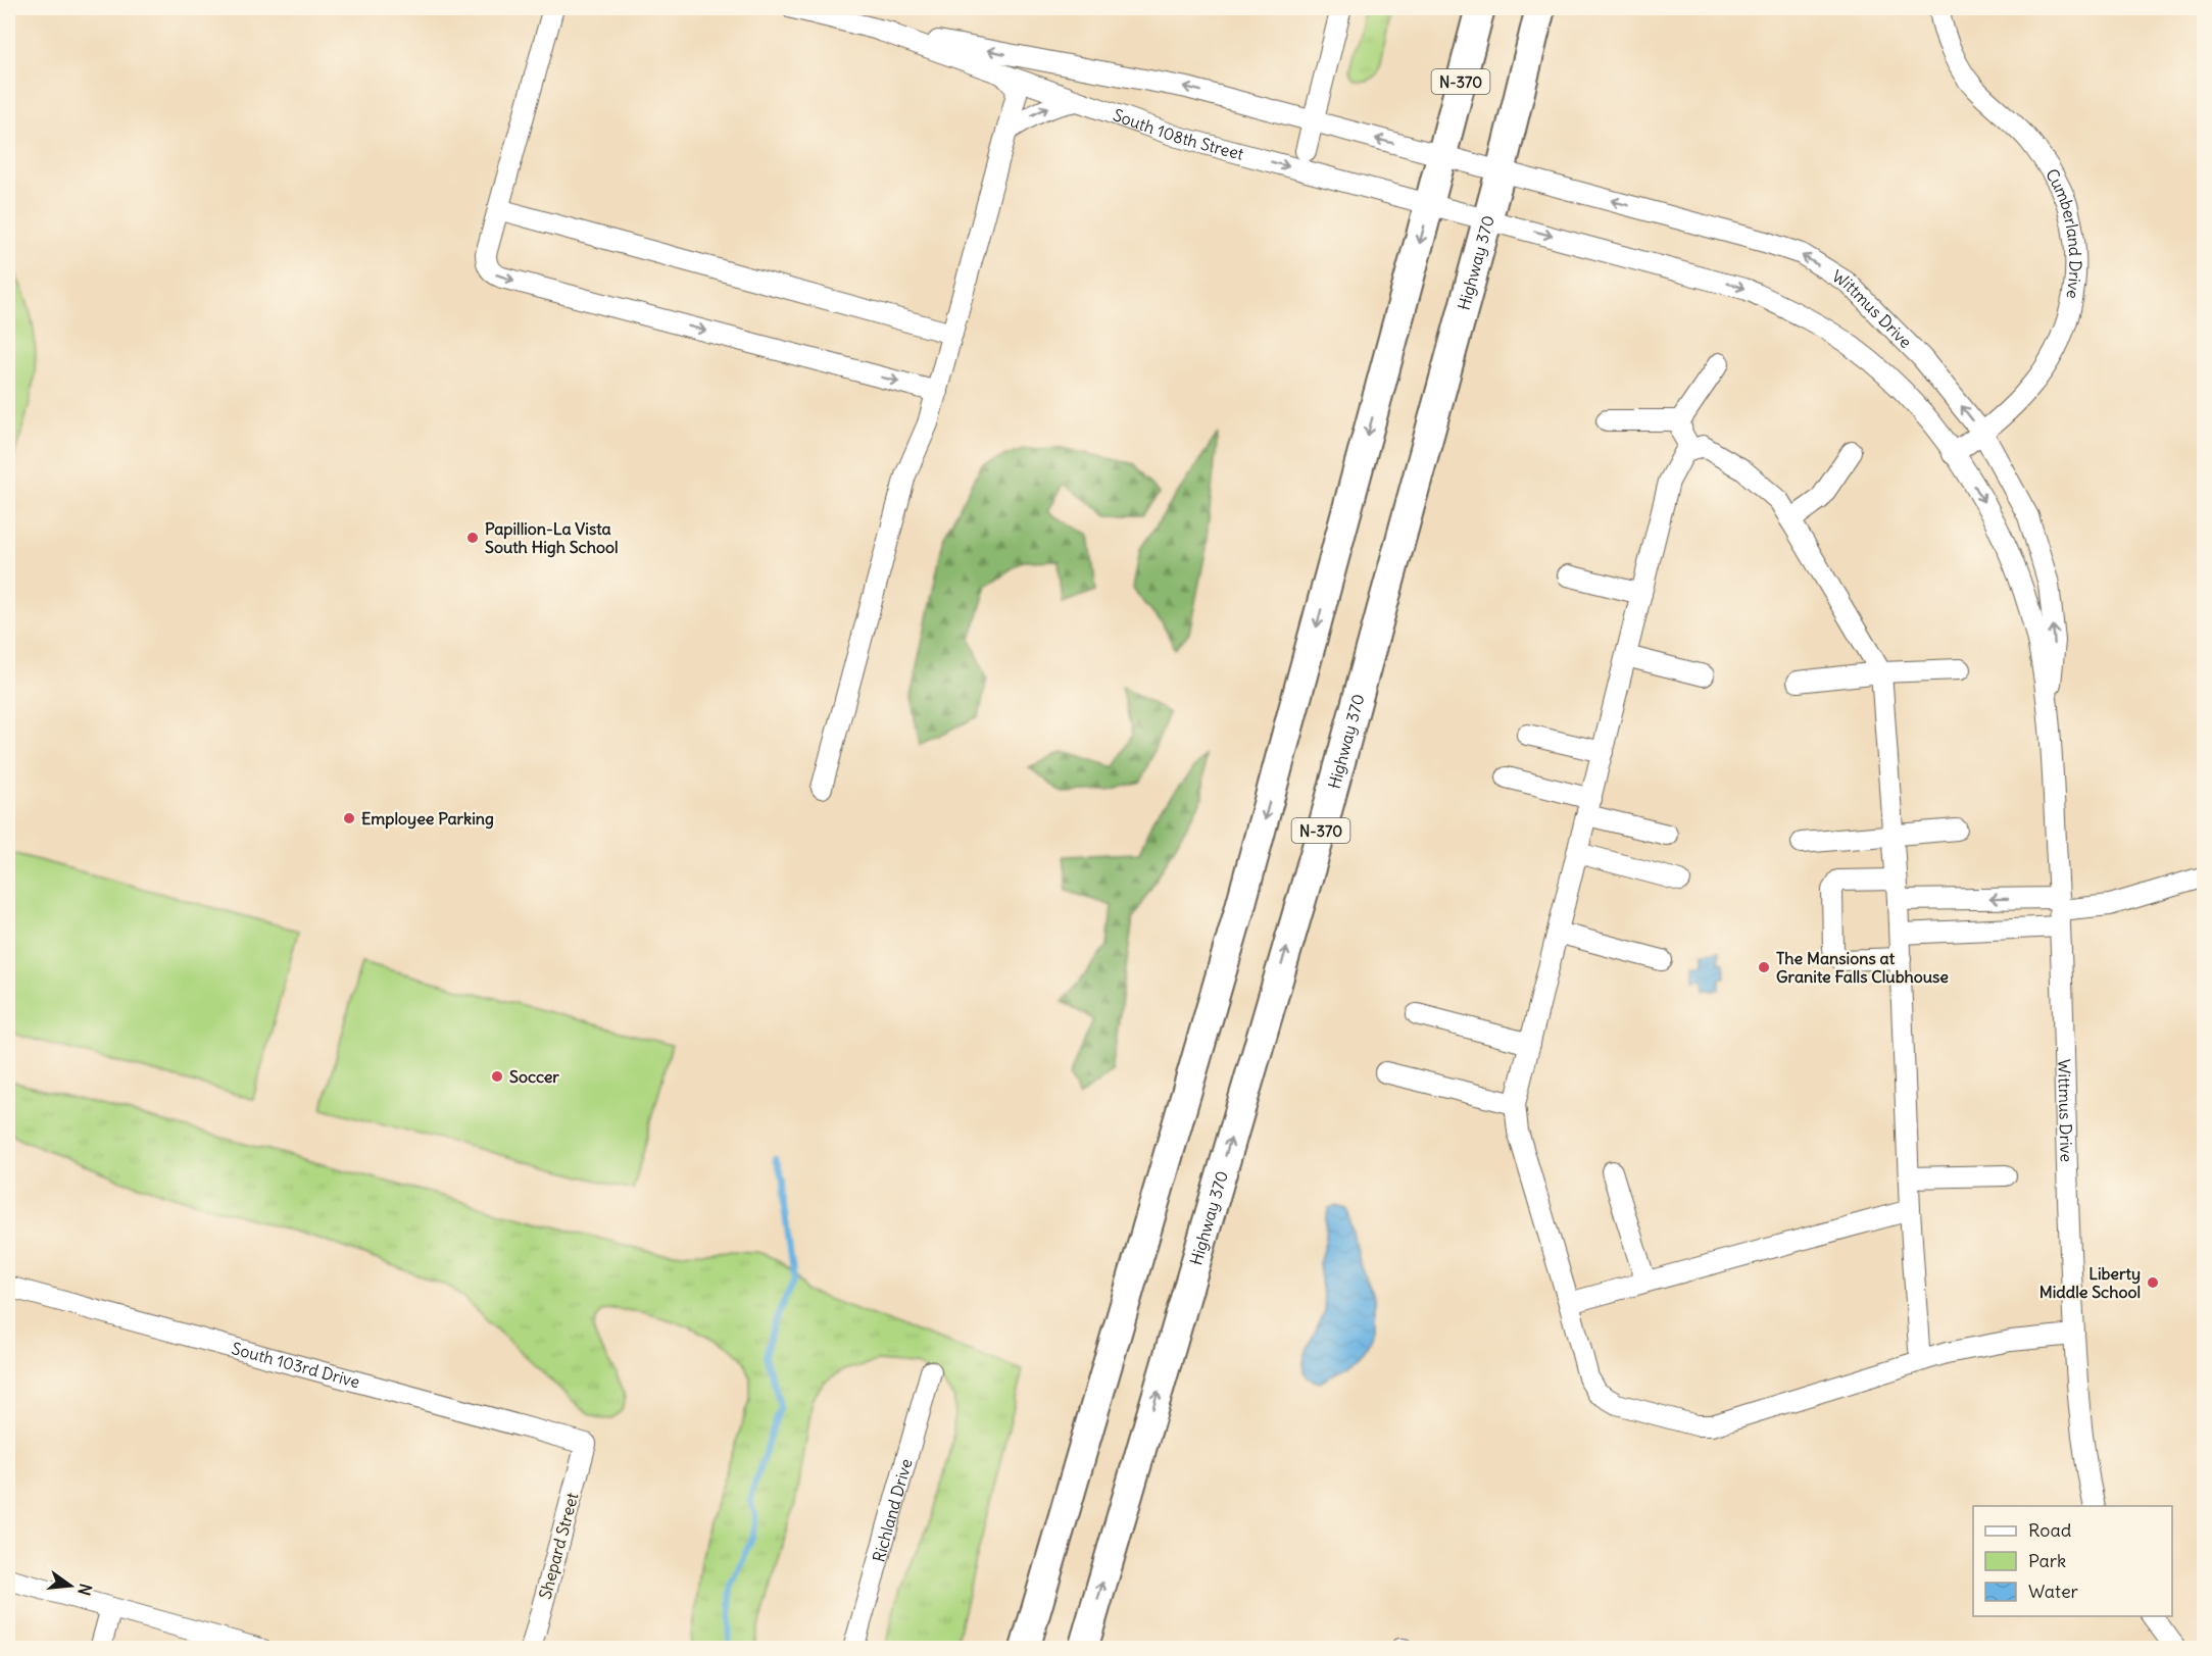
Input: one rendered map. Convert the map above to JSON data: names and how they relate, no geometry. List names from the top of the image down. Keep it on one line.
{"streets":{"highway":["N-370","Highway 370"],"street":["South 108th Street","Cumberland Drive","Wittmus Drive","South 103rd Drive","Richland Drive","Shepard Street"]},"crossings":[["N-370","South 108th Street"],["N-370","Wittmus Drive"],["South 108th Street","Highway 370"],["South 108th Street","Wittmus Drive"],["Cumberland Drive","Wittmus Drive"],["Highway 370","Wittmus Drive"],["South 103rd Drive","Shepard Street"]],"places":["Papillion-La Vista South High School","Employee Parking","The Mansions at Granite Falls Clubhouse","Soccer","Liberty Middle School"],"legend":["Road","Park","Water"],"north":"right"}
